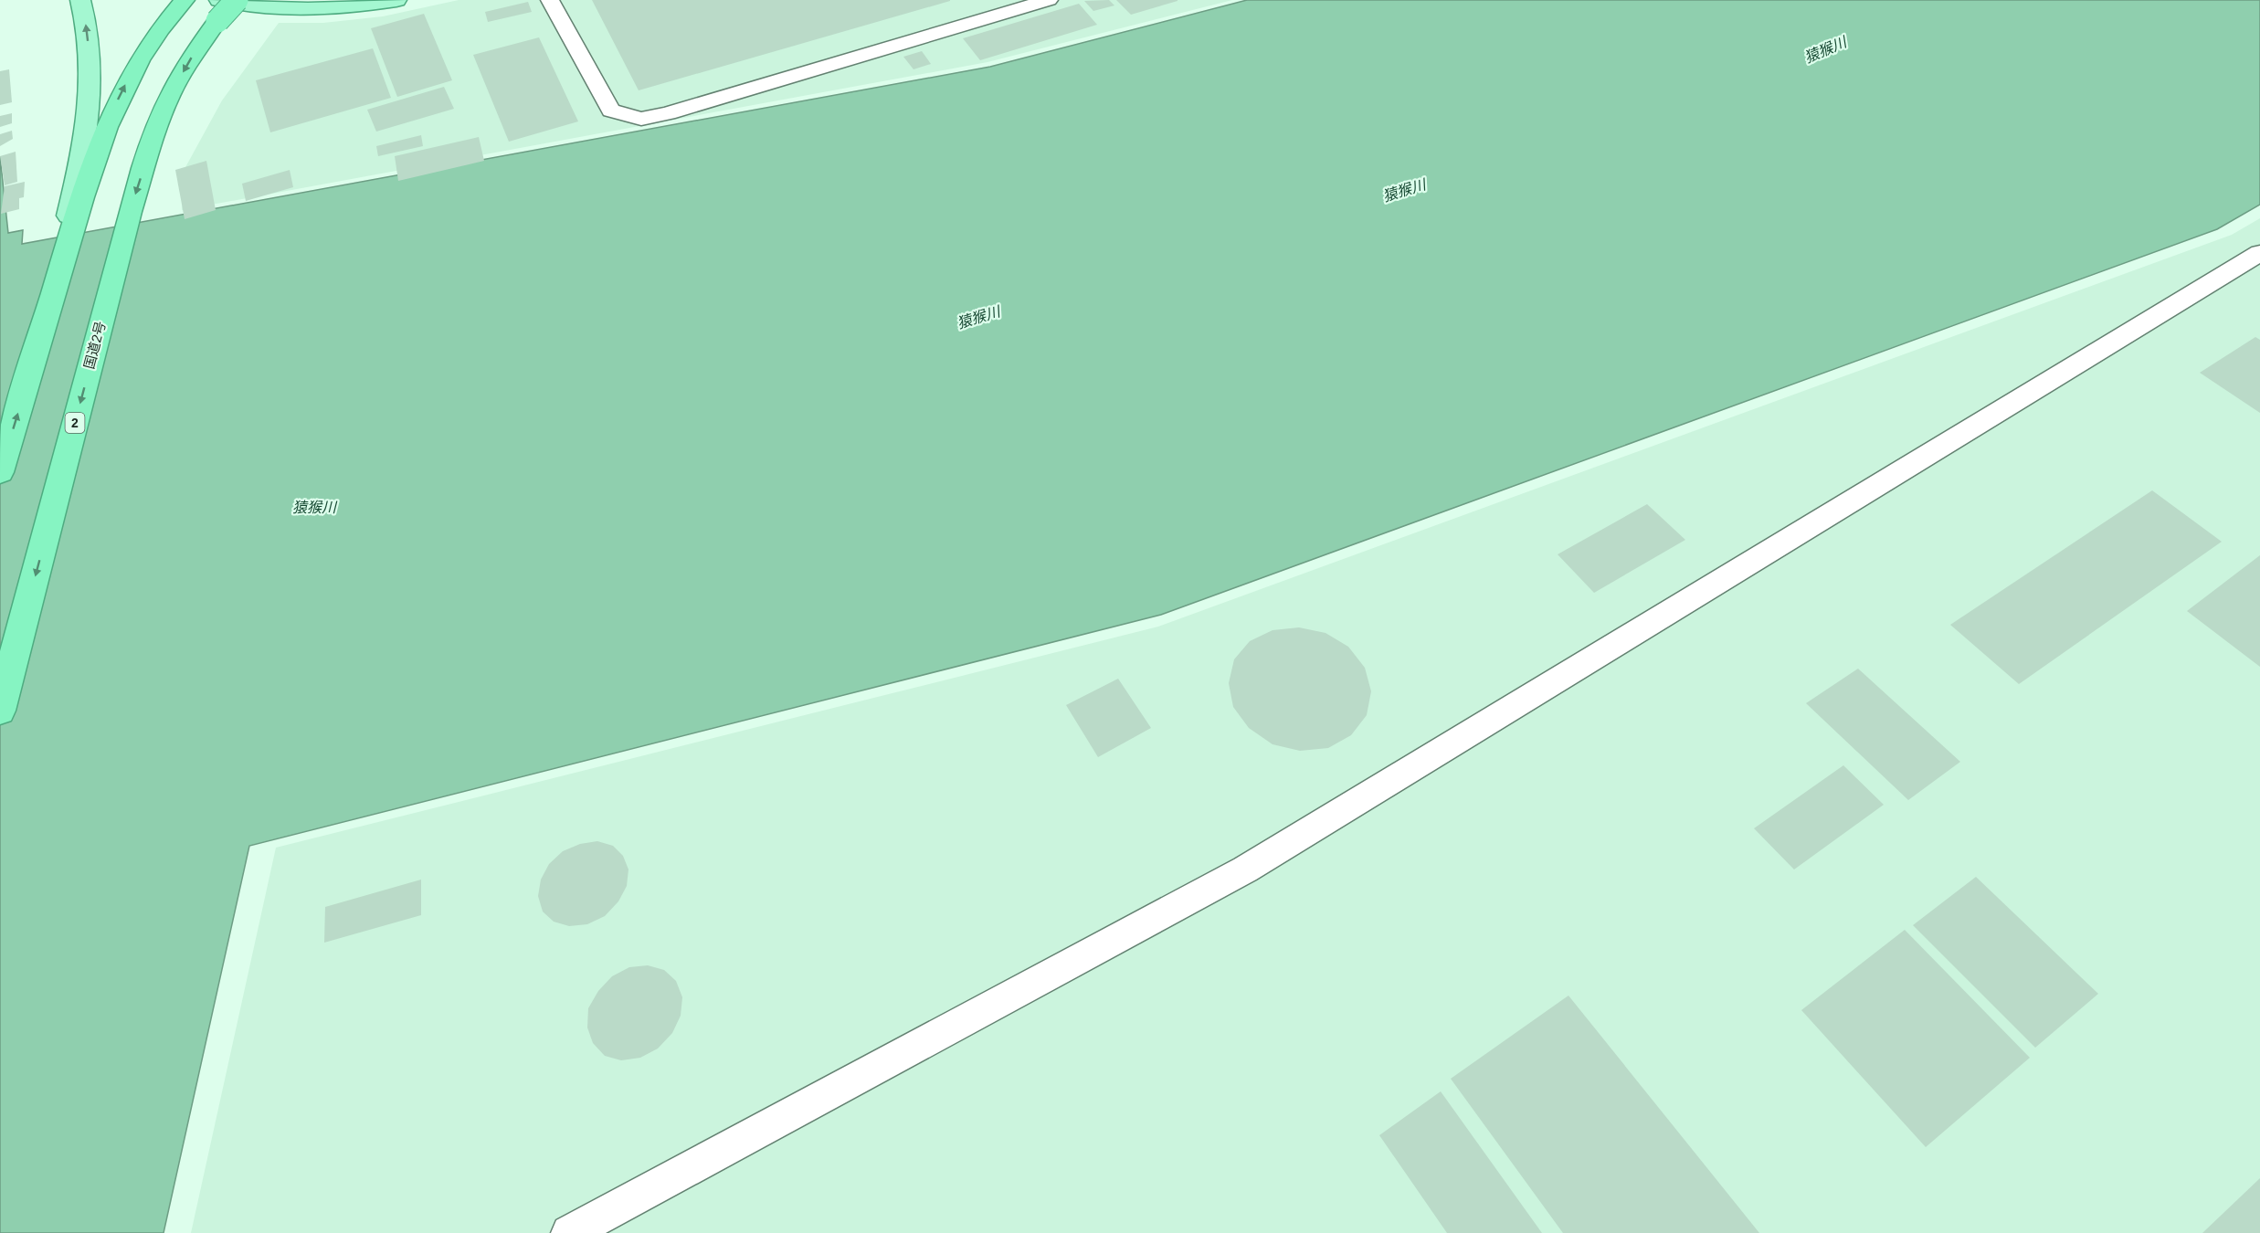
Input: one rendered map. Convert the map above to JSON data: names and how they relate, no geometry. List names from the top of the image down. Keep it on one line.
{"streets":{"highway":["国道2号","2"]},"water":["猿猴川"]}
